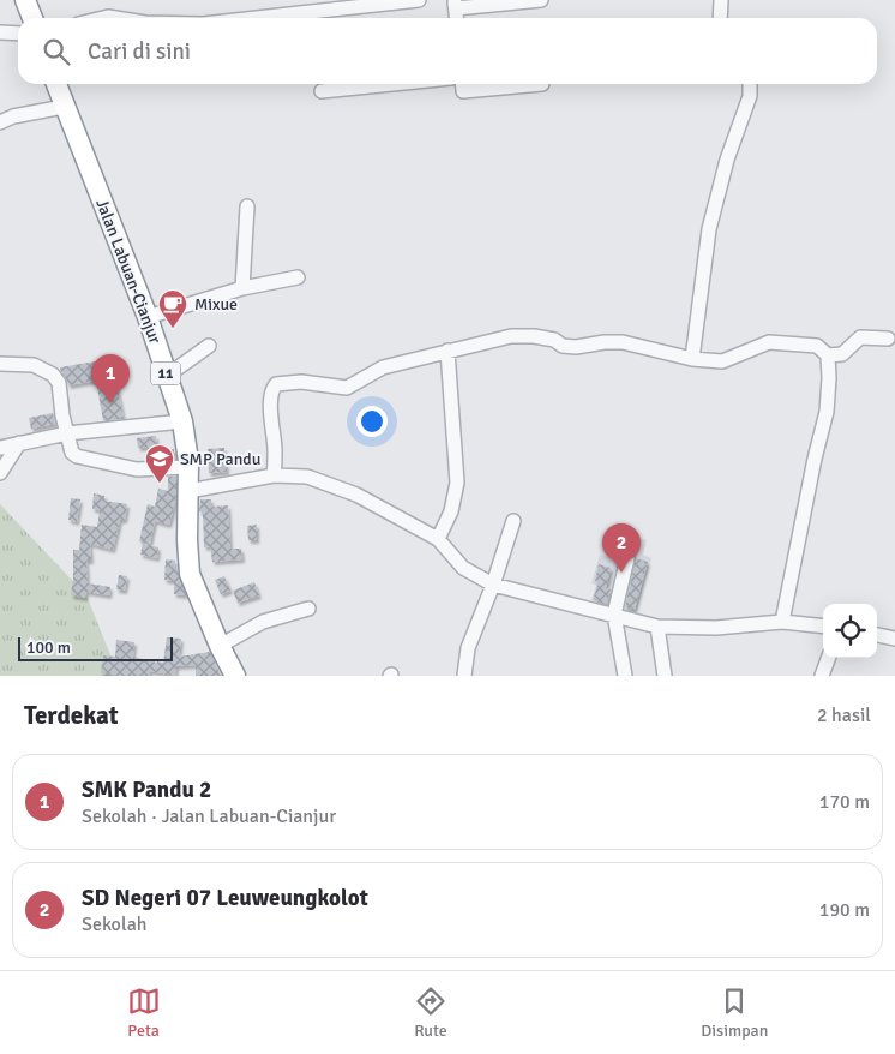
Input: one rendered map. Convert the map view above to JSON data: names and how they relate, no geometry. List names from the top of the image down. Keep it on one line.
{"streets":{"highway":["Jalan Labuan-Cianjur","11"]},"places":{"cafe":["Mixue"],"school or university":["SMP Pandu"]},"scale_bar":"100 m","page":{"search":"Cari di sini","pins":["1","2"],"scale":"100 m","heading":["Terdekat","2 hasil"],"list":[{"mark":"1","name":"SMK Pandu 2","note":"Sekolah · Jalan Labuan-Cianjur","value":"170 m"},{"mark":"2","name":"SD Negeri 07 Leuweungkolot","note":"Sekolah","value":"190 m"}],"nav":["Peta","Rute","Disimpan"]}}
